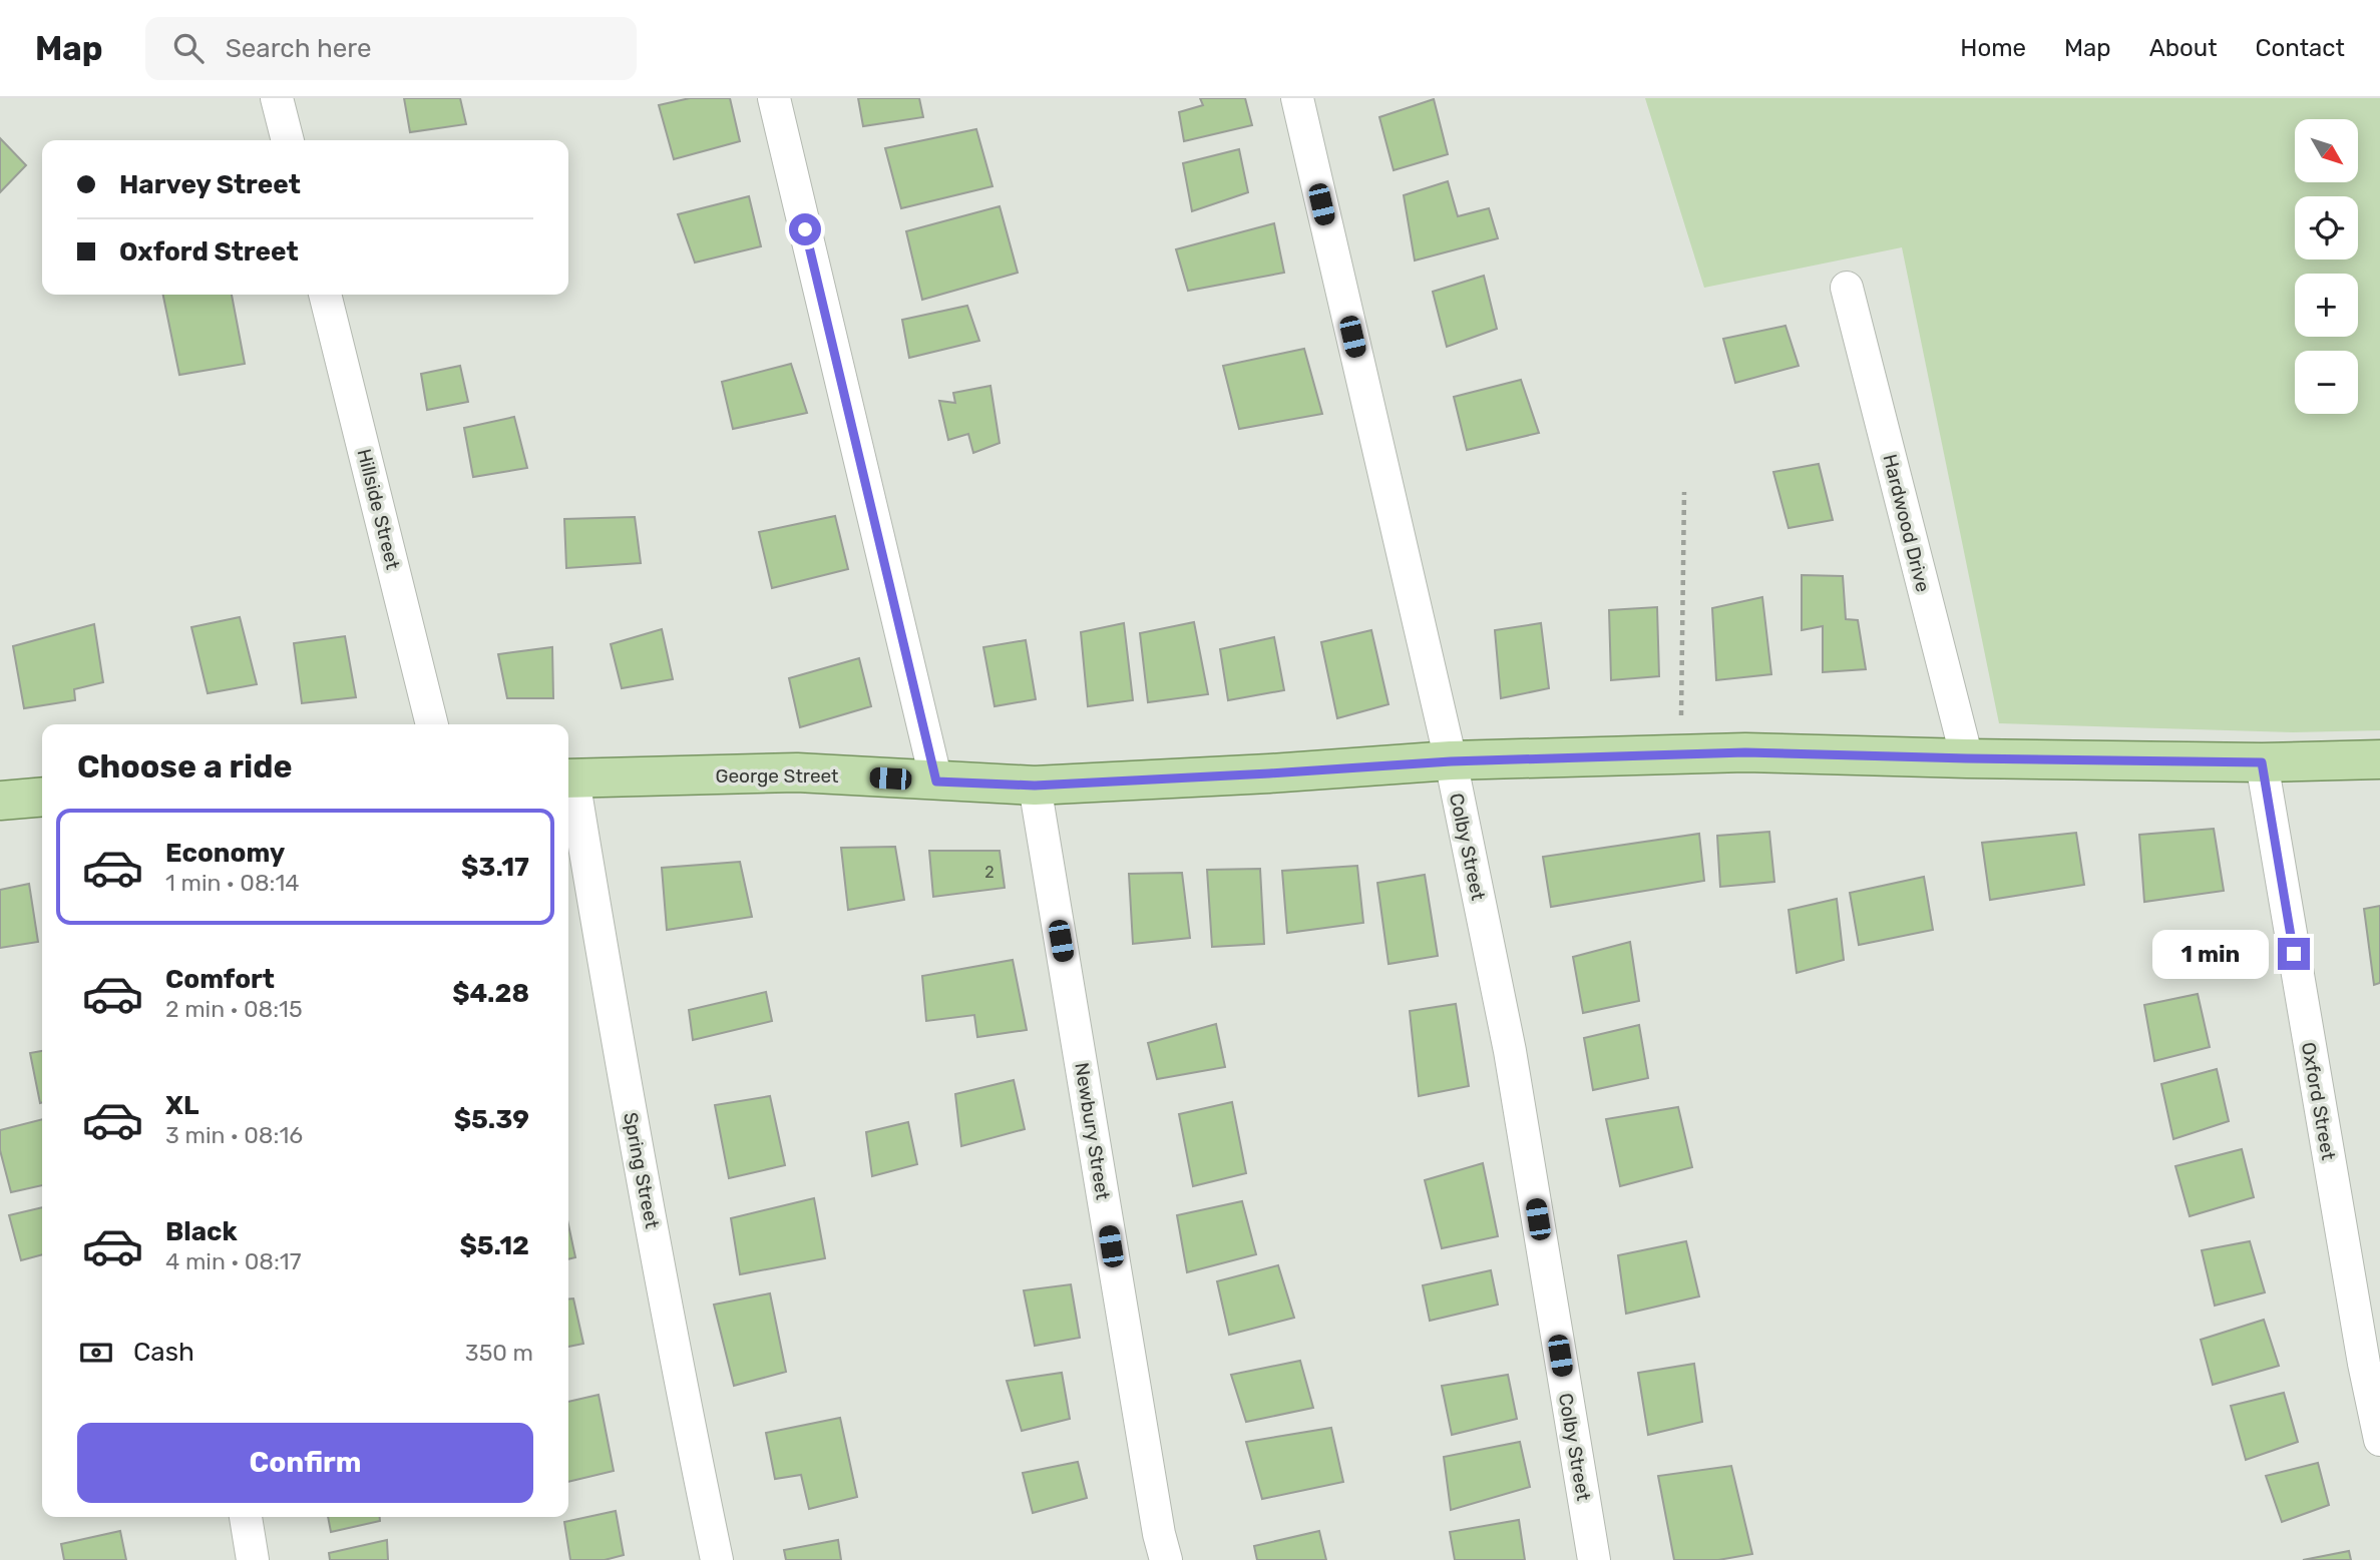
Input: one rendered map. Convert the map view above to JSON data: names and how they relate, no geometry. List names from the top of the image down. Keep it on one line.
{"streets":{"main road":["George Street"],"street":["Hillside Street","Hardwood Drive","Colby Street","Oxford Street","Newbury Street","Spring Street"]},"crossings":[["Hardwood Drive","George Street"],["George Street","Colby Street"],["George Street","Oxford Street"],["George Street","Newbury Street"],["George Street","Spring Street"]],"house_numbers":["2"],"north":"bottom right","page":{"header":"Map","search":"Search here","nav":["Home","Map","About","Contact"],"map_buttons":["+","−"],"banner":["Harvey Street","Oxford Street"],"heading":"Choose a ride","list":[{"name":"Economy","note":"1 min · 08:14","value":"$3.17"},{"name":"Comfort","note":"2 min · 08:15","value":"$4.28"},{"name":"XL","note":"3 min · 08:16","value":"$5.39"},{"name":"Black","note":"4 min · 08:17","value":"$5.12"}],"bubble":"1 min","pay":["Cash","350 m"],"buttons":"Confirm"}}
